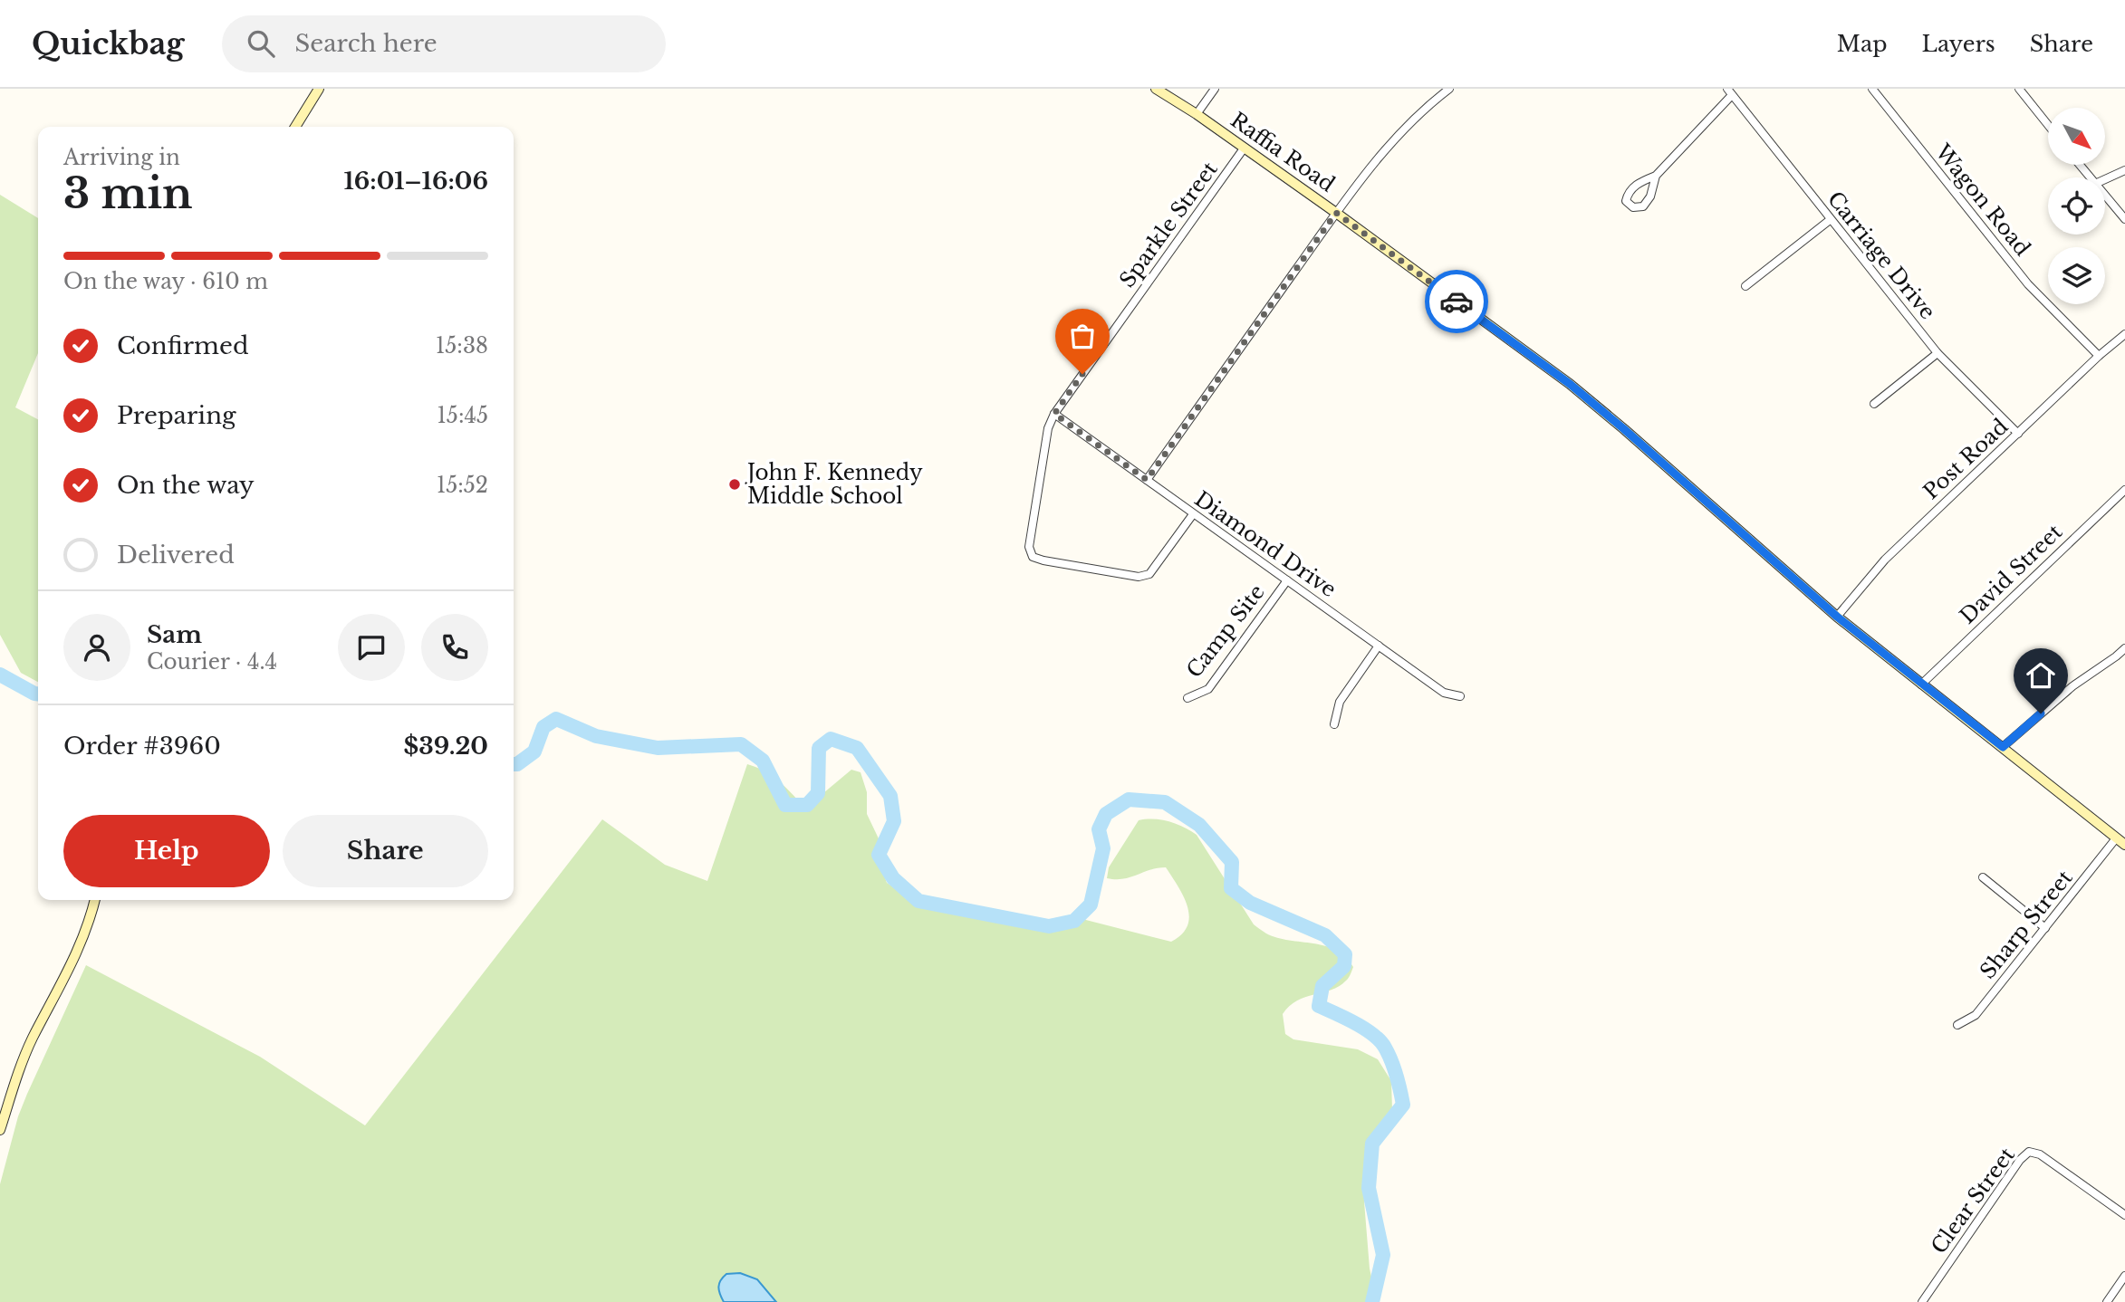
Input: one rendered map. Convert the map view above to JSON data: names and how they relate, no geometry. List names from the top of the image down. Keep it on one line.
{"streets":{"main road":["Raffia Road"],"street":["Wagon Road","Sparkle Street","Carriage Drive","Post Road","Diamond Drive","David Street","Camp Site","Sharp Street","Clear Street"]},"crossings":[["Raffia Road","Sparkle Street"],["Raffia Road","Post Road"],["Raffia Road","David Street"],["Raffia Road","Sharp Street"],["Wagon Road","Post Road"],["Sparkle Street","Diamond Drive"],["Carriage Drive","Post Road"],["Diamond Drive","Camp Site"]],"places":["John F. Kennedy Middle School"],"north":"bottom right","page":{"header":"Quickbag","search":"Search here","nav":["Map","Layers","Share"],"heading":["3 min","Arriving in","16:01–16:06"],"panel":["Sam","Courier · 4.4","Order #3960","$39.20"],"bar":"On the way · 610 m","list":[["Confirmed","15:38"],["Preparing","15:45"],["On the way","15:52"],"Delivered"],"buttons":["Help","Share"]}}
